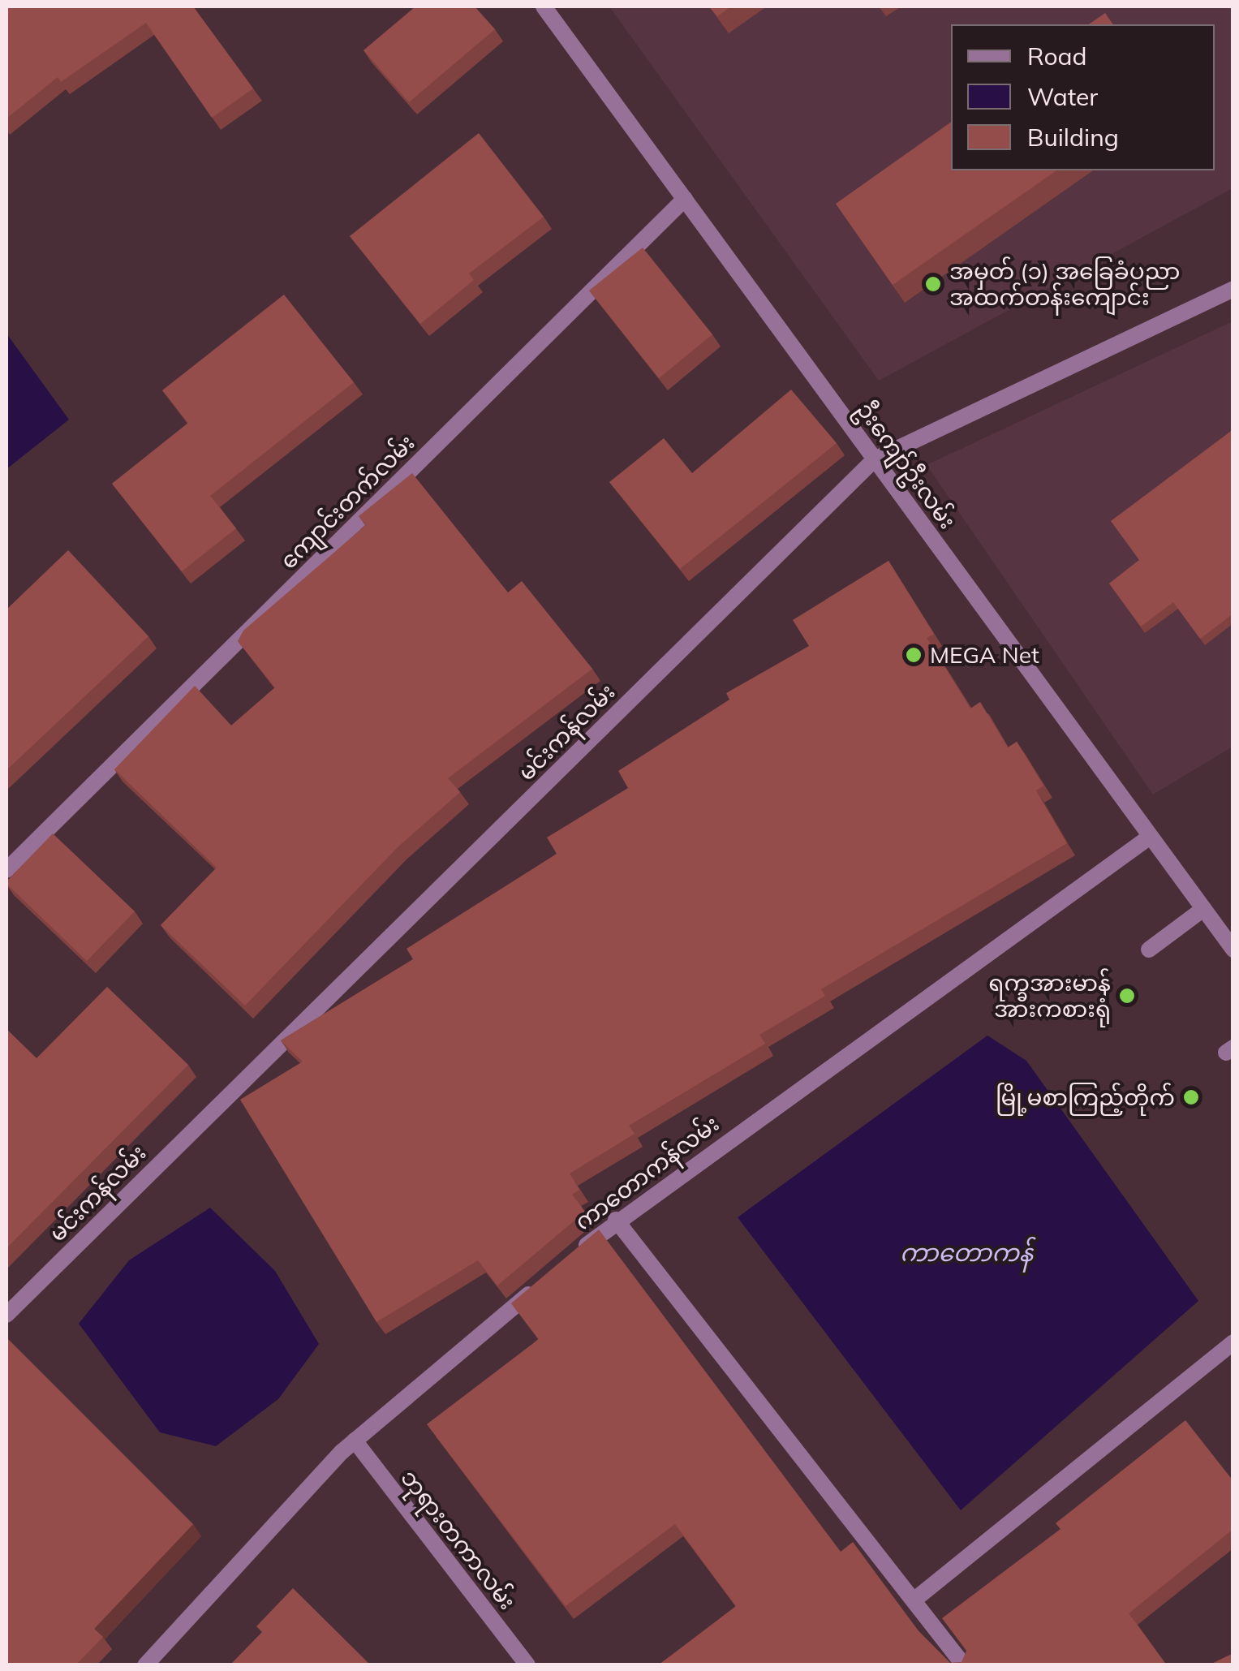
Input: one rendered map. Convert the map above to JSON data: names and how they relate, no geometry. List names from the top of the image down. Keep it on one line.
{"streets":{"street":["ဦးကျော်ဦးလမ်း","ကျောင်းတက်လမ်း","မင်းကန်လမ်း","ကာတောကန်လမ်း","ဘုရားတကာလမ်း"]},"crossings":[["ဦးကျော်ဦးလမ်း","ကျောင်းတက်လမ်း"],["ဦးကျော်ဦးလမ်း","မင်းကန်လမ်း"],["ဦးကျော်ဦးလမ်း","ကာတောကန်လမ်း"]],"water":["ကာတောကန်"],"places":["အမှတ် (၁) အခြေခံပညာ အထက်တန်းကျောင်း","MEGA Net","ရက္ခအားမာန် အားကစားရုံ","မြို့မစာကြည့်တိုက်"],"legend":["Road","Water","Building"]}
